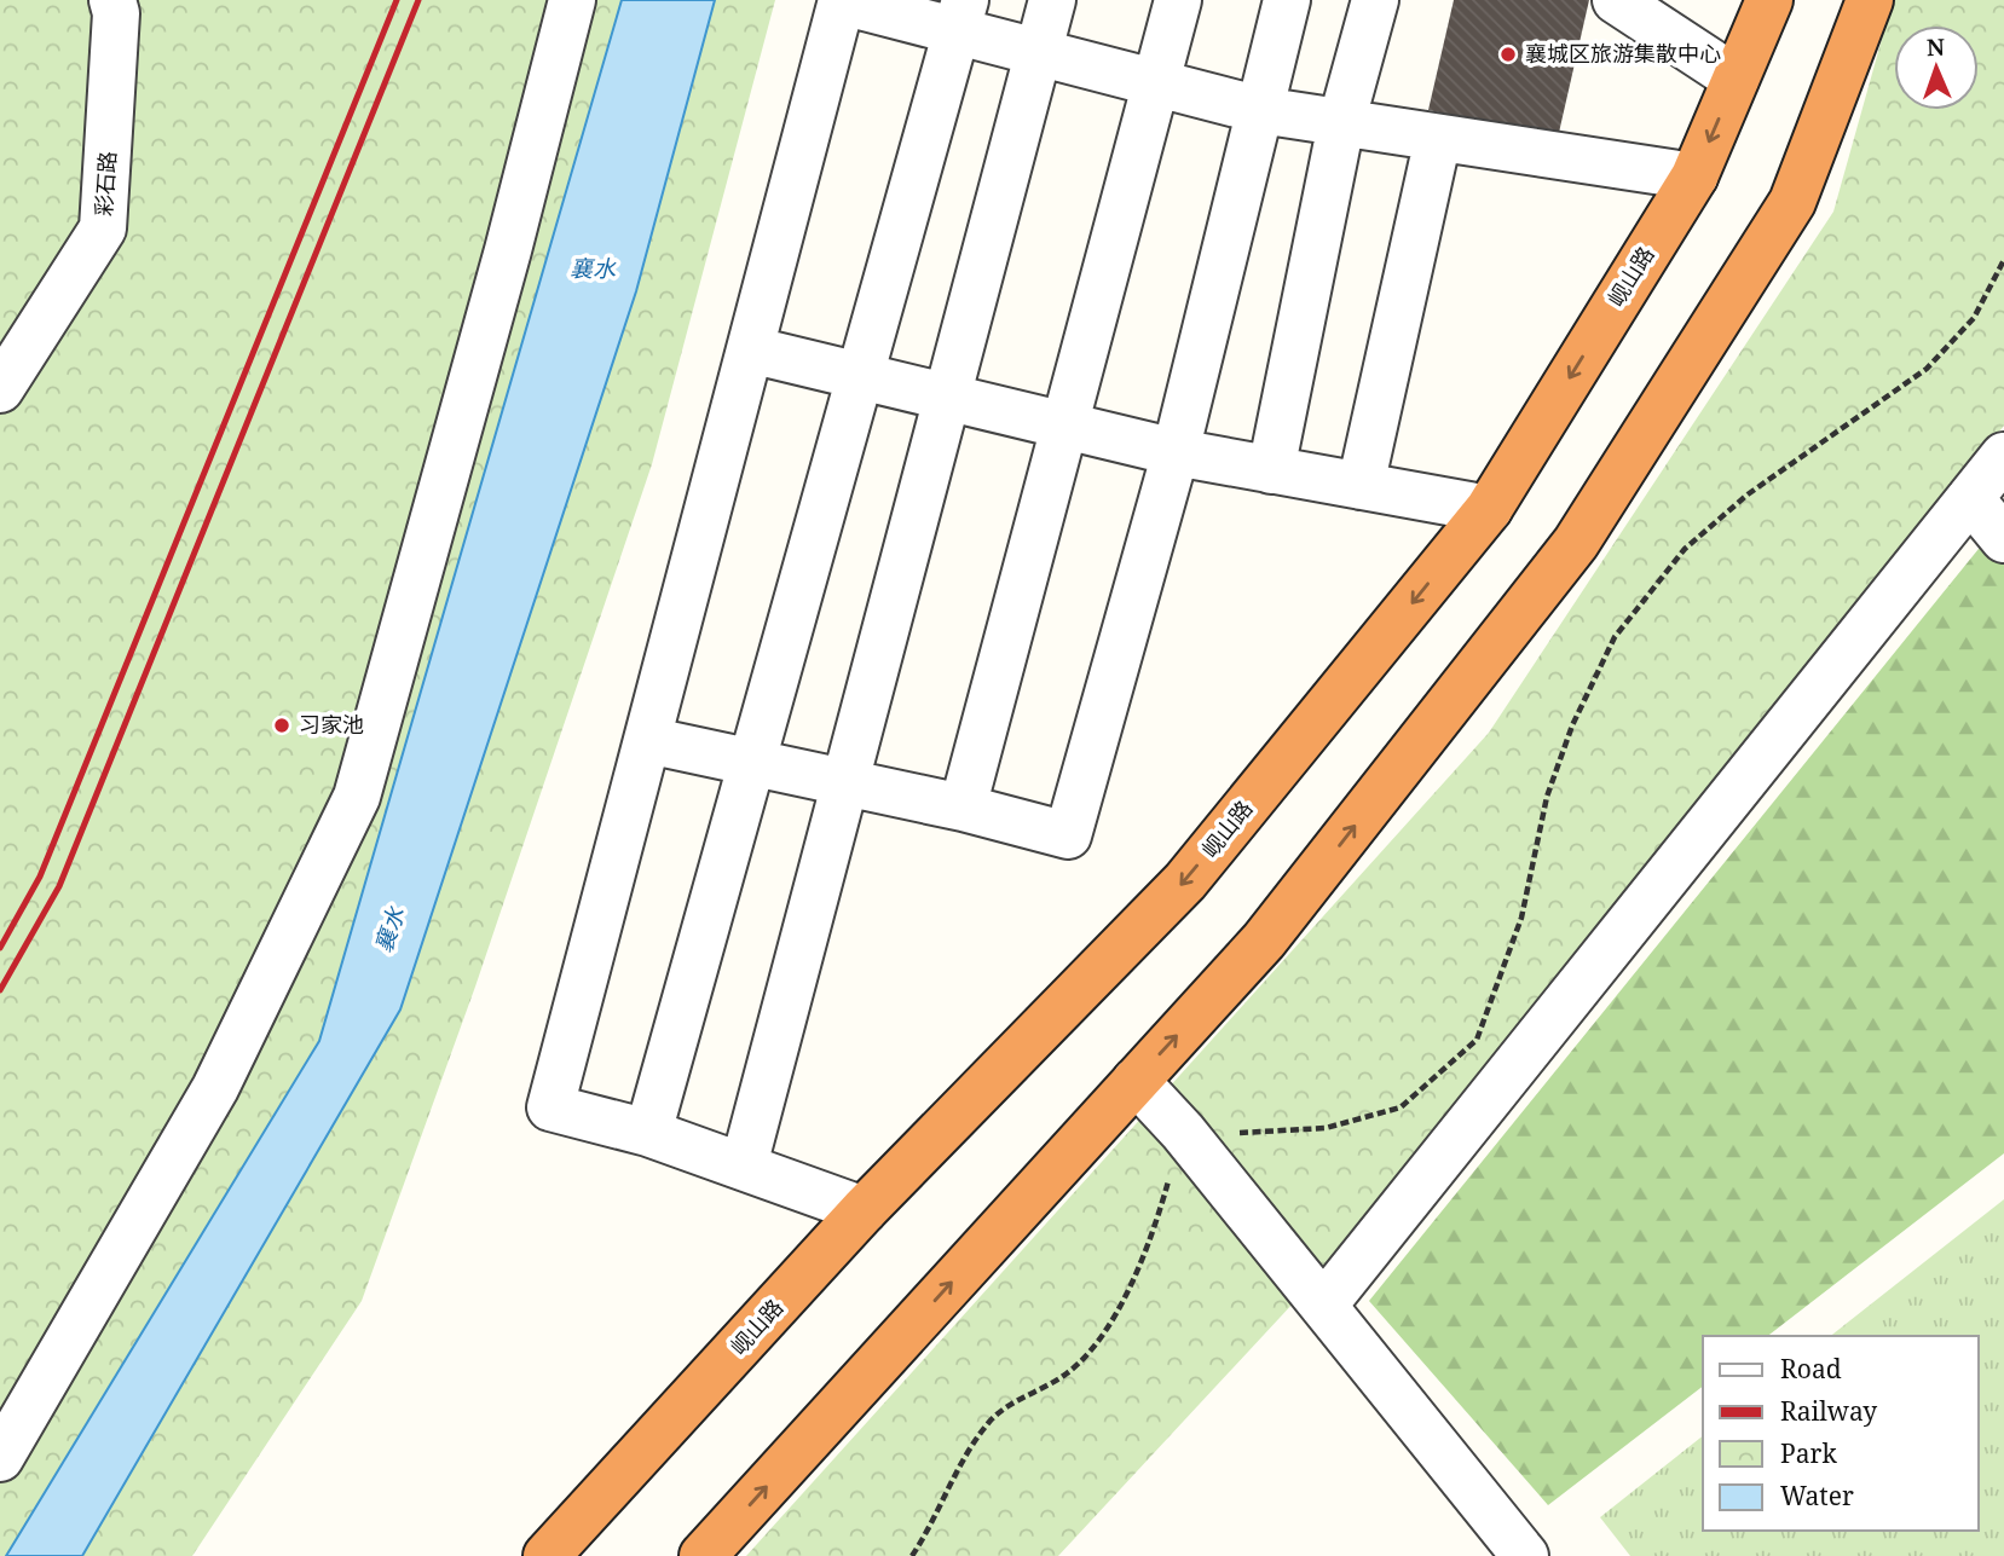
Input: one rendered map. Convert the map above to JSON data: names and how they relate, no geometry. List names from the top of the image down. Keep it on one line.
{"streets":{"highway":["岘山路"],"street":["彩石路"]},"water":["襄水"],"places":["襄城区旅游集散中心","习家池"],"legend":["Road","Railway","Park","Water"],"north":"top"}
